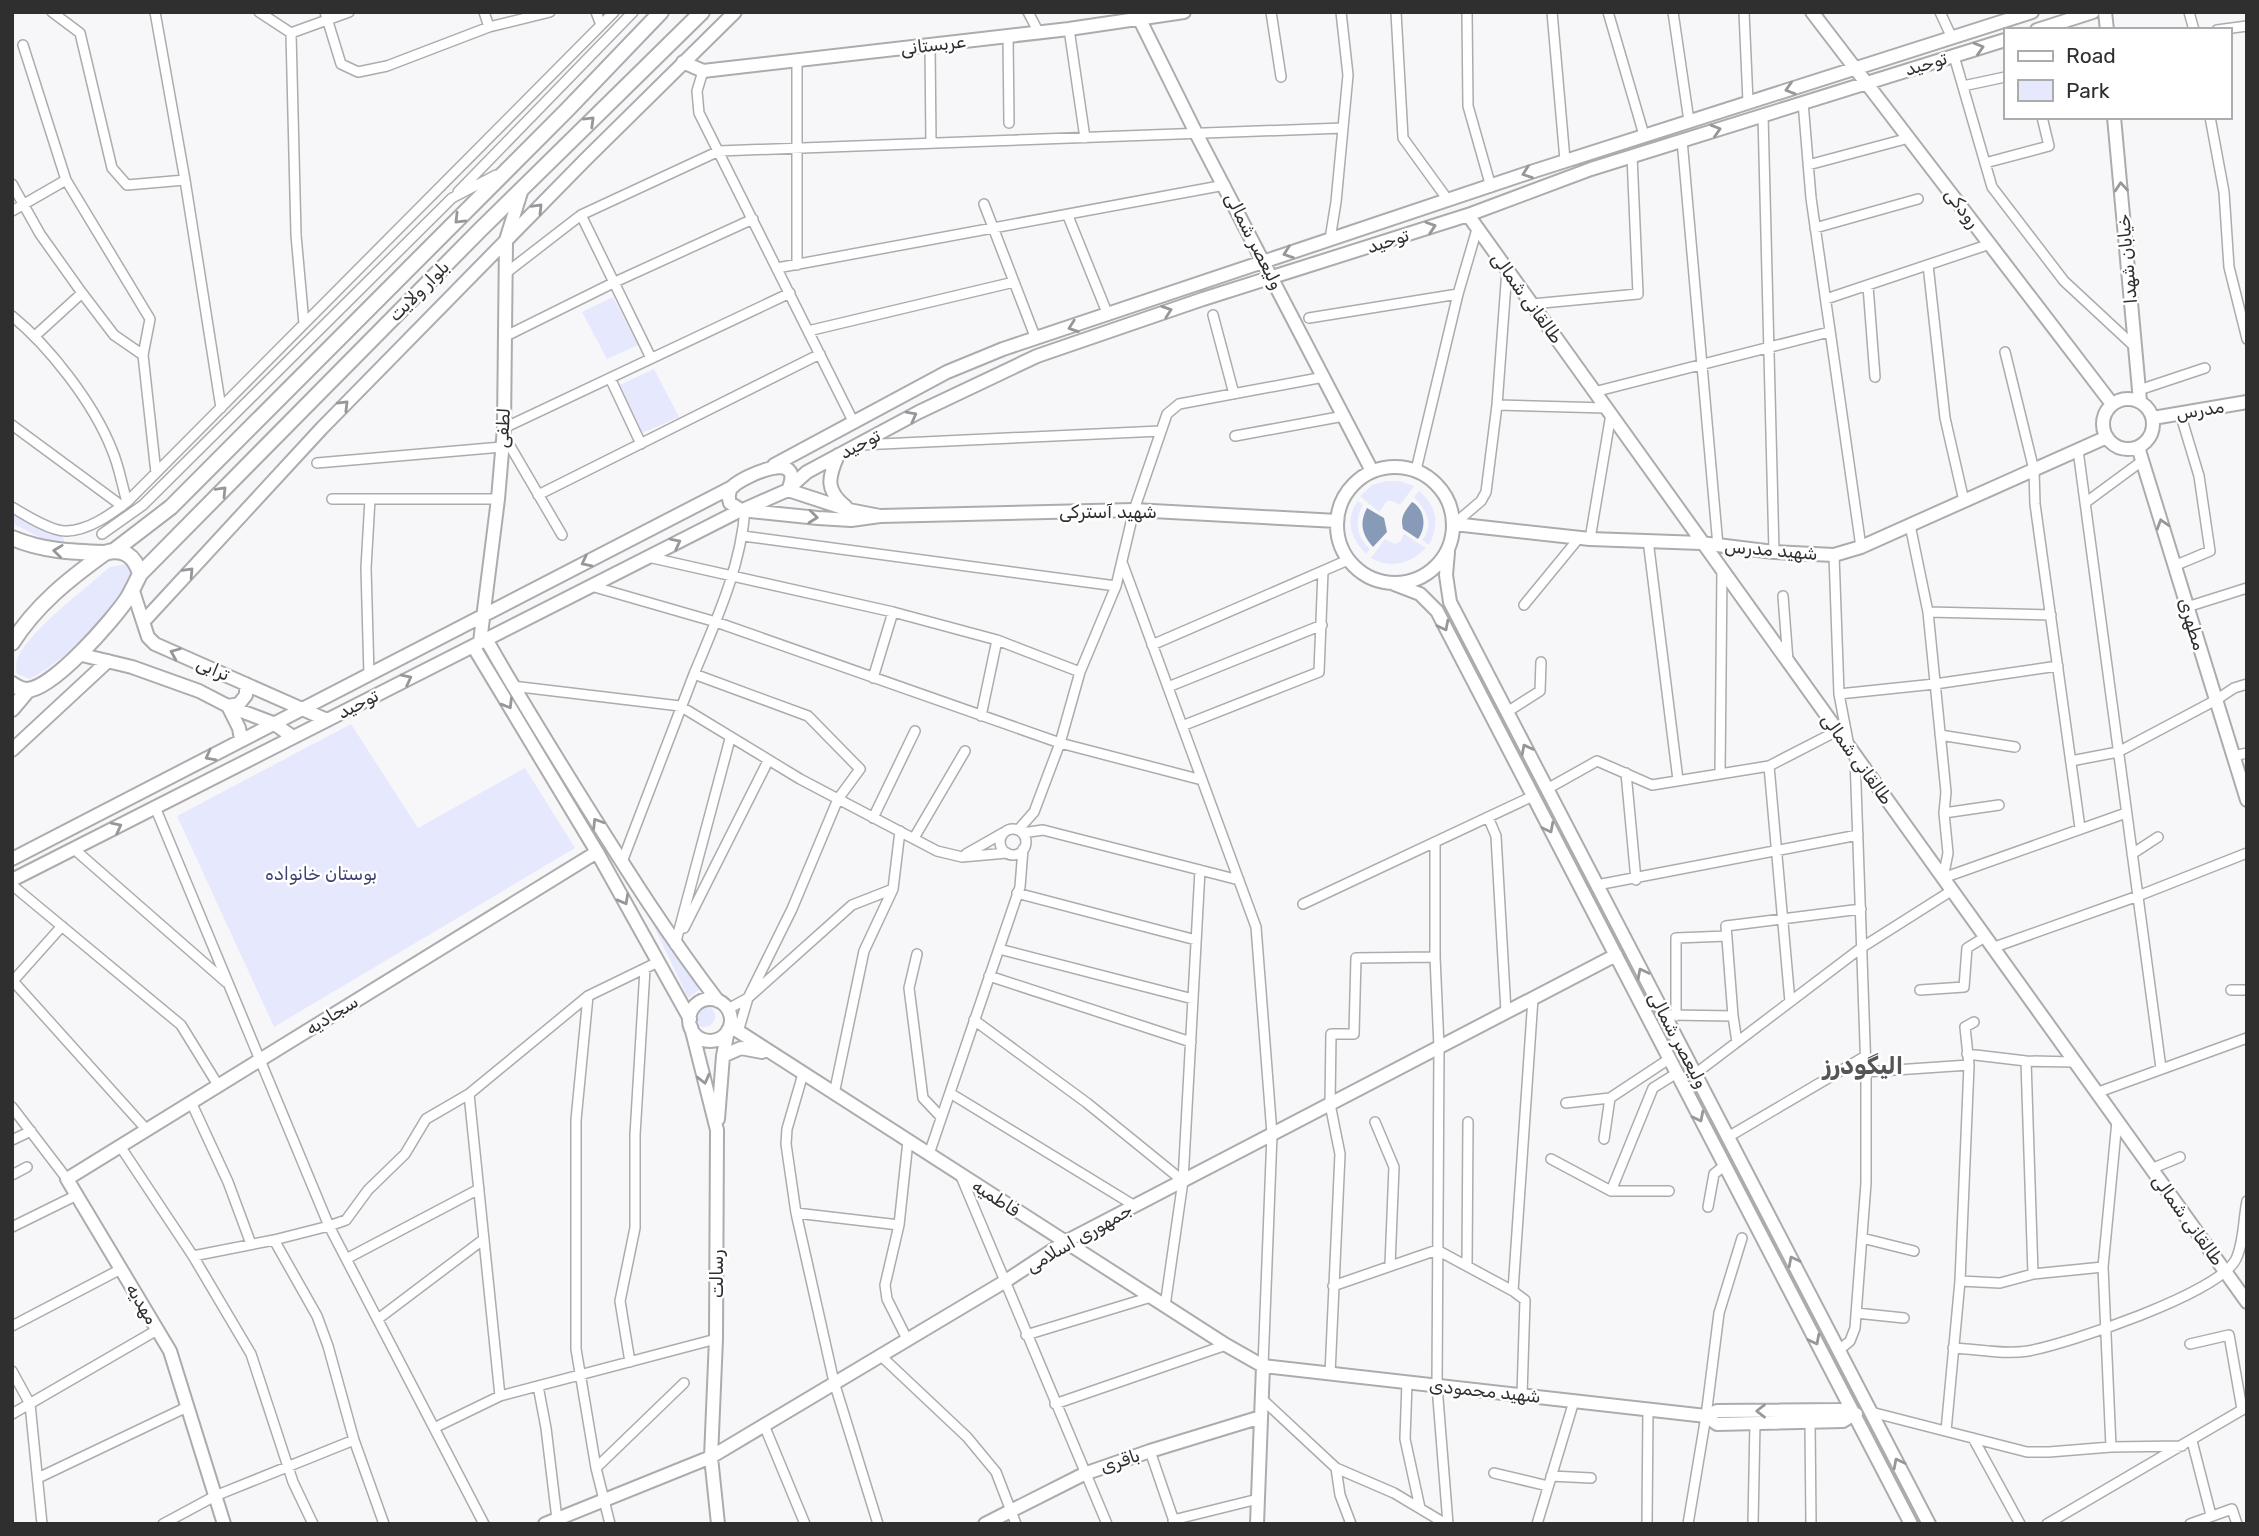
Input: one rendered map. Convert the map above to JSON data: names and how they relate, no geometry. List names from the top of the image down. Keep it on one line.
{"streets":{"main road":["عربستانی","توحید","رودکی","ولیعصر شمالی","خیابان شهدا","بلوار ولایت","طالقانی شمالی","مدرس","لطفی","شهید آسترکی","شهید مدرس","مطهری","ترابی","سجادیه","فاطمیه","جمهوری اسلامی","رسالت","مهدیه","شهید محمودی","باقری"]},"crossings":[["عربستانی","ولیعصر شمالی"],["توحید","رودکی"],["توحید","ولیعصر شمالی"],["توحید","طالقانی شمالی"],["توحید","لطفی"],["توحید","ترابی"],["توحید","رسالت"],["رودکی","خیابان شهدا"],["رودکی","مدرس"],["رودکی","شهید مدرس"],["رودکی","مطهری"],["ولیعصر شمالی","شهید آسترکی"],["ولیعصر شمالی","شهید مدرس"],["ولیعصر شمالی","جمهوری اسلامی"],["ولیعصر شمالی","شهید محمودی"],["خیابان شهدا","مدرس"],["خیابان شهدا","شهید مدرس"],["خیابان شهدا","مطهری"],["بلوار ولایت","ترابی"],["طالقانی شمالی","شهید مدرس"],["مدرس","شهید مدرس"],["مدرس","مطهری"],["لطفی","رسالت"],["شهید آسترکی","شهید مدرس"],["شهید مدرس","مطهری"],["سجادیه","رسالت"],["سجادیه","مهدیه"],["فاطمیه","جمهوری اسلامی"],["فاطمیه","رسالت"],["فاطمیه","شهید محمودی"],["جمهوری اسلامی","رسالت"]],"one_way":["خیابان شهدا"],"districts":["الیگودرز"],"parks":["بوستان خانواده"],"legend":["Road","Park"]}
